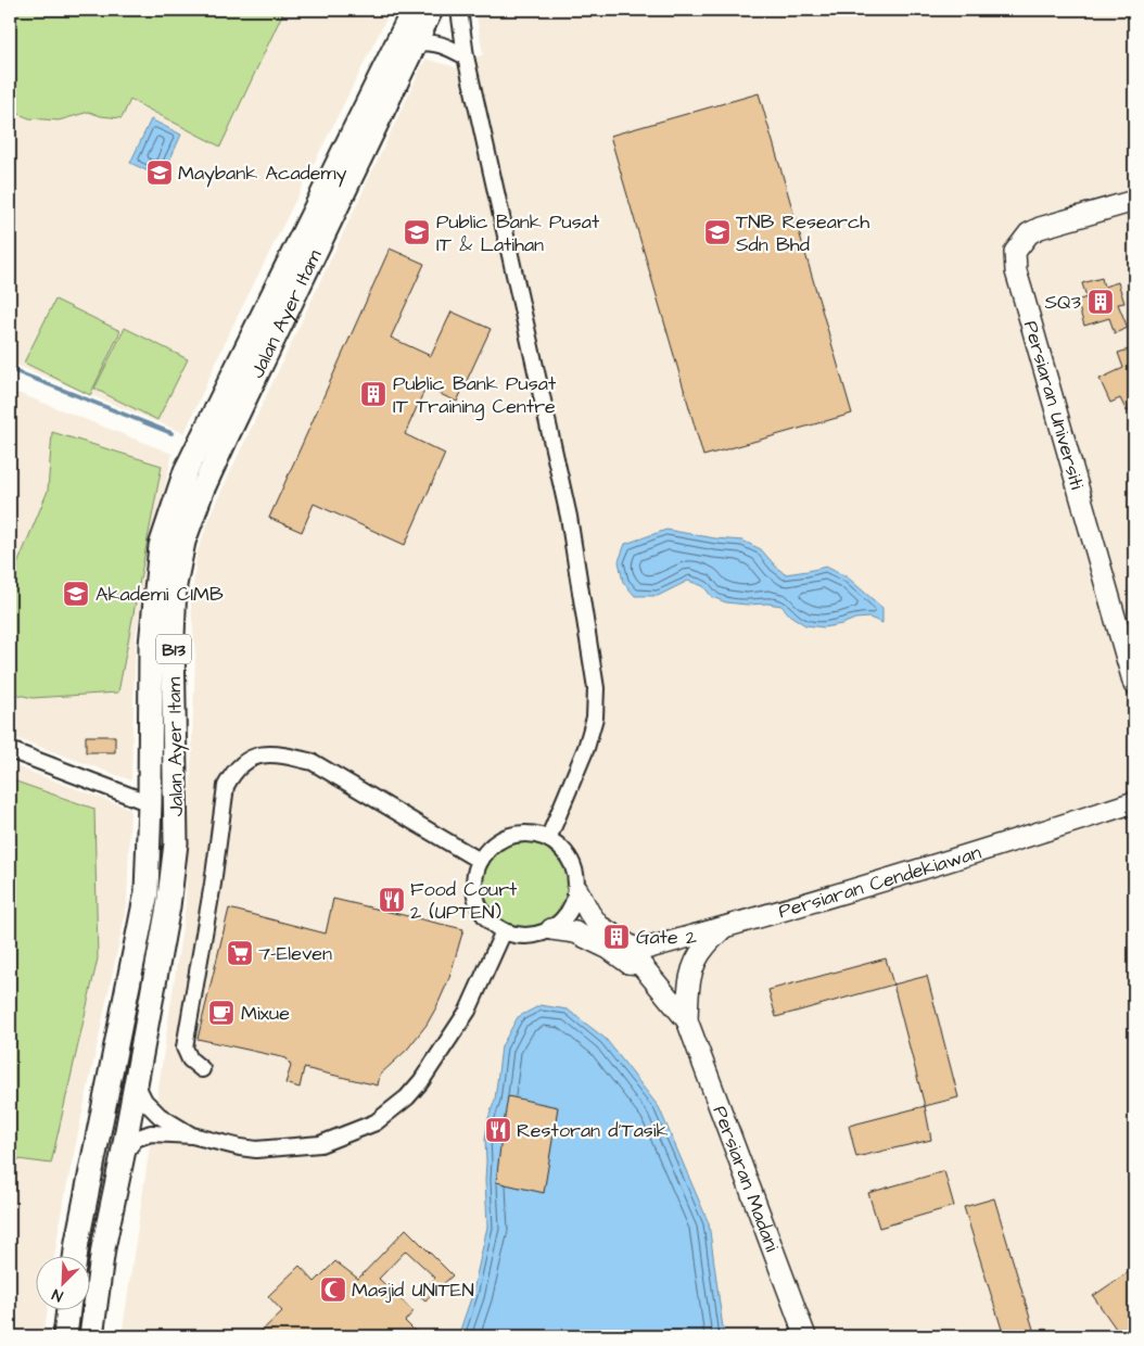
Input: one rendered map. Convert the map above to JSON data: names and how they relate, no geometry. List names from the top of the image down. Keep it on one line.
{"streets":{"main road":["Jalan Ayer Itam","B13"],"street":["Persiaran Universiti","Persiaran Cendekiawan","Persiaran Madani"]},"places":{"school or university":["Maybank Academy","Public Bank Pusat IT & Latihan","TNB Research Sdn Bhd","Akademi CIMB"],"building":["SQ3","Public Bank Pusat IT Training Centre","Gate 2"],"restaurant":["Food Court 2 (UPTEN)","Restoran d'Tasik"],"supermarket":["7-Eleven"],"cafe":["Mixue"],"mosque":["Masjid UNITEN"]},"north":"bottom left"}
